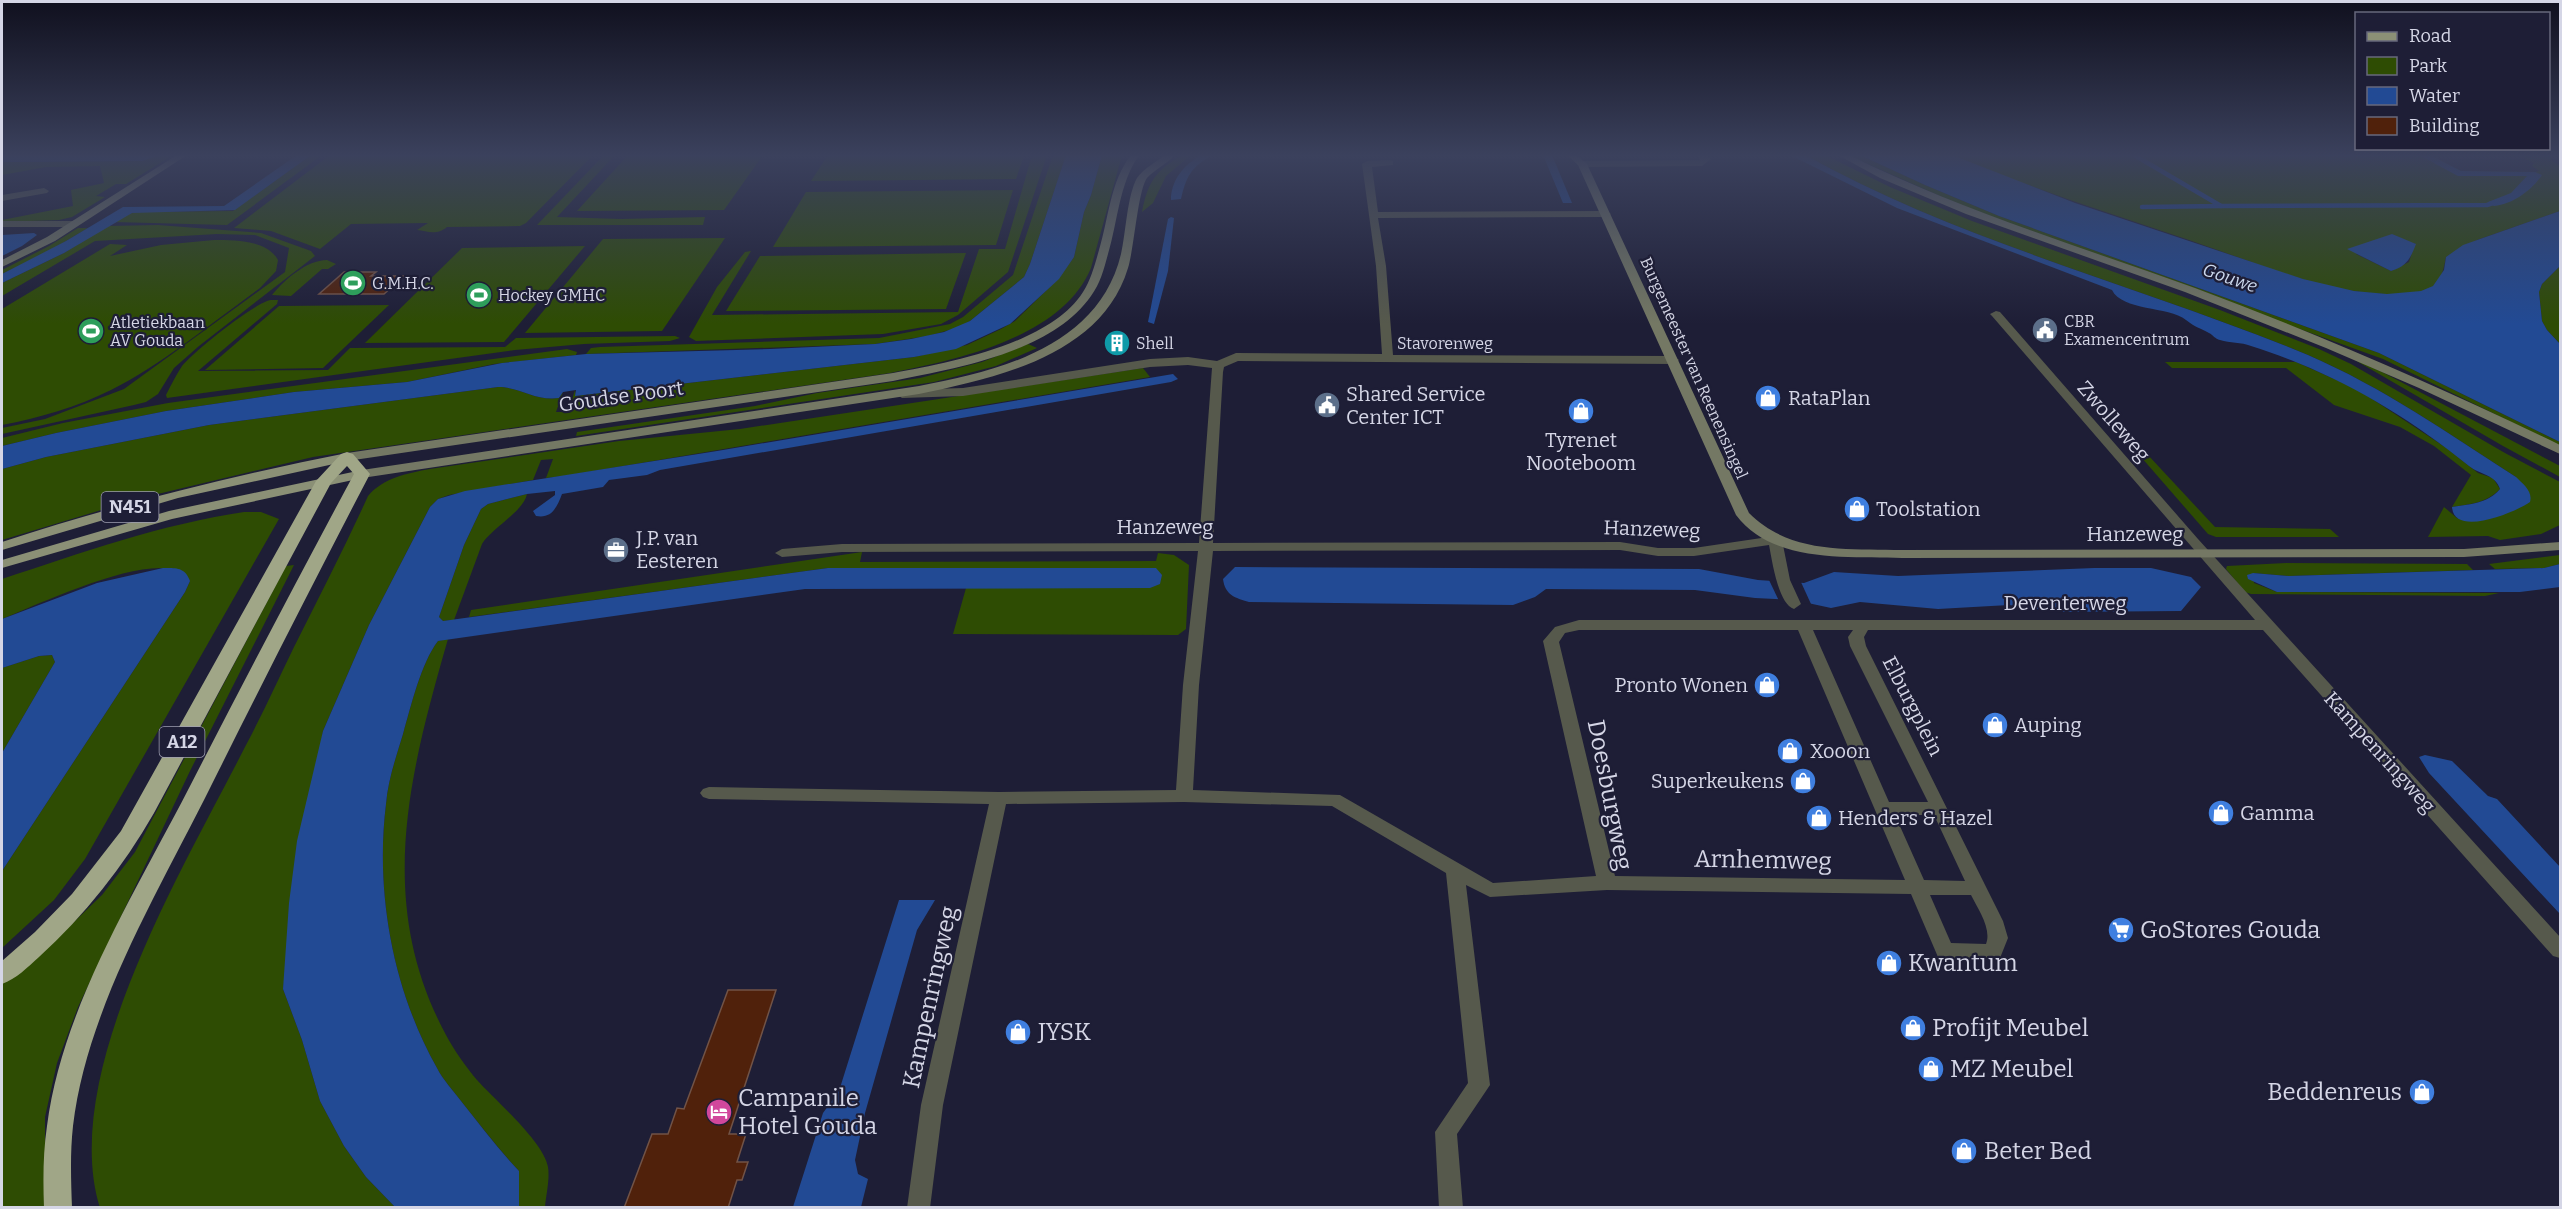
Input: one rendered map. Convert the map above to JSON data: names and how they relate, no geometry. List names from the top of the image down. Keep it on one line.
{"streets":{"highway":["A12"],"main road":["Burgemeester van Reenensingel","Goudse Poort","N451","Hanzeweg"],"street":["Stavorenweg","Zwolleweg","Deventerweg","Elburgplein","Kampenringweg","Doesburgweg","Arnhemweg"]},"crossings":[["Stavorenweg","Burgemeester van Reenensingel"],["Stavorenweg","Goudse Poort"],["Burgemeester van Reenensingel","Hanzeweg"],["Goudse Poort","A12"],["Zwolleweg","Hanzeweg"],["Zwolleweg","Kampenringweg"],["Hanzeweg","Kampenringweg"],["Deventerweg","Elburgplein"],["Deventerweg","Kampenringweg"],["Deventerweg","Doesburgweg"],["Elburgplein","Doesburgweg"],["Elburgplein","Arnhemweg"],["Doesburgweg","Arnhemweg"]],"water":["Gouwe"],"places":{"sports":["G.M.H.C.","Hockey GMHC","Atletiekbaan AV Gouda"],"public building":["CBR Examencentrum","Shared Service Center ICT"],"building":["Shell"],"shop":["RataPlan","Tyrenet Nooteboom","Toolstation","Pronto Wonen","Auping","Xooon","Superkeukens","Gamma","Henders & Hazel","Kwantum","Profijt Meubel","JYSK","MZ Meubel","Beddenreus","Beter Bed"],"office":["J.P. van Eesteren"],"supermarket":["GoStores Gouda"],"hotel":["Campanile Hotel Gouda"]},"legend":["Road","Park","Water","Building"]}
